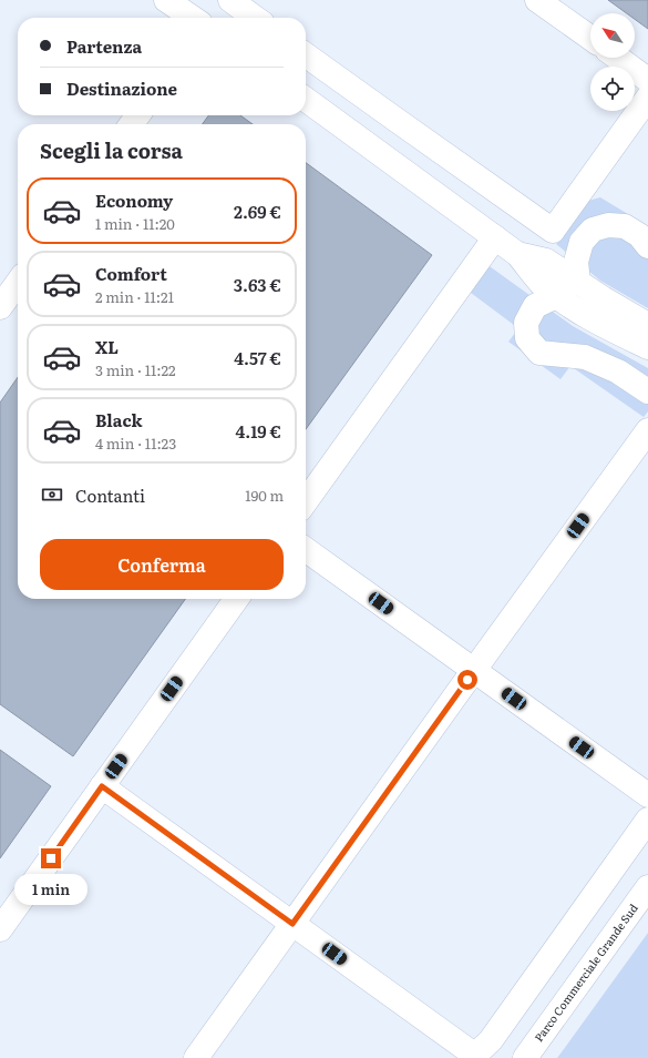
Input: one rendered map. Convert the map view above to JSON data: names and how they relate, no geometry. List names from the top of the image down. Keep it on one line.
{"streets":{"street":["Parco Commerciale Grande Sud"]},"north":"top left","page":{"banner":["Partenza","Destinazione"],"heading":"Scegli la corsa","list":[{"name":"Economy","note":"1 min · 11:20","value":"2.69 €"},{"name":"Comfort","note":"2 min · 11:21","value":"3.63 €"},{"name":"XL","note":"3 min · 11:22","value":"4.57 €"},{"name":"Black","note":"4 min · 11:23","value":"4.19 €"}],"pay":["Contanti","190 m"],"buttons":"Conferma","bubble":"1 min"}}
